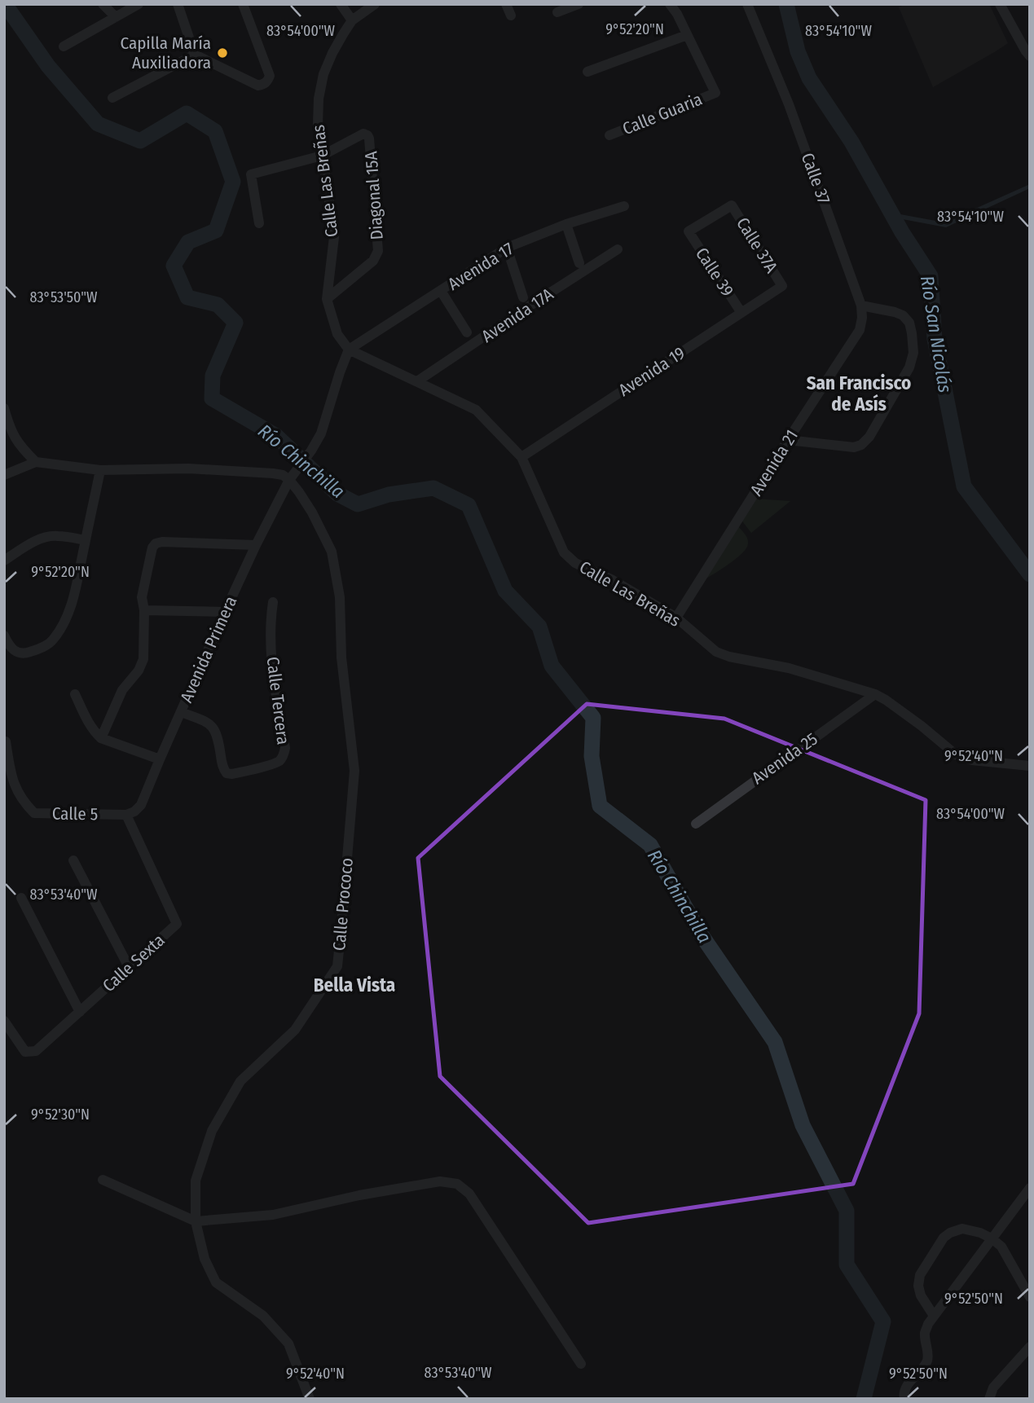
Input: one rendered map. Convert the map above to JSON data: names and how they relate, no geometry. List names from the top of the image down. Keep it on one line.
{"streets":{"street":["Calle Guaria","Calle 37","Calle Las Breñas","Diagonal 15A","Calle 37A","Avenida 17","Calle 39","Avenida 17A","Avenida 19","Avenida 21","Avenida Primera","Calle Tercera","Avenida 25","Calle 5","Calle Prococo","Calle Sexta"]},"crossings":[["Calle 37","Avenida 21"],["Calle Las Breñas","Diagonal 15A"],["Calle Las Breñas","Avenida 17"],["Calle Las Breñas","Avenida 17A"],["Calle Las Breñas","Avenida 19"],["Calle Las Breñas","Avenida 21"],["Calle Las Breñas","Avenida 25"],["Calle 37A","Calle 39"],["Calle 37A","Avenida 19"],["Calle 39","Avenida 19"],["Avenida Primera","Calle Tercera"],["Avenida Primera","Calle 5"],["Avenida Primera","Calle Prococo"],["Avenida Primera","Calle Sexta"],["Calle 5","Calle Sexta"]],"districts":["San Francisco de Asís","Bella Vista"],"water":["Río San Nicolás","Río Chinchilla"],"places":["Capilla María Auxiliadora"],"coordinates":["9°52'20\"N","83°54'00\"W","83°54'10\"W","83°53'50\"W","9°52'40\"N","83°53'40\"W","9°52'30\"N","9°52'50\"N"]}
